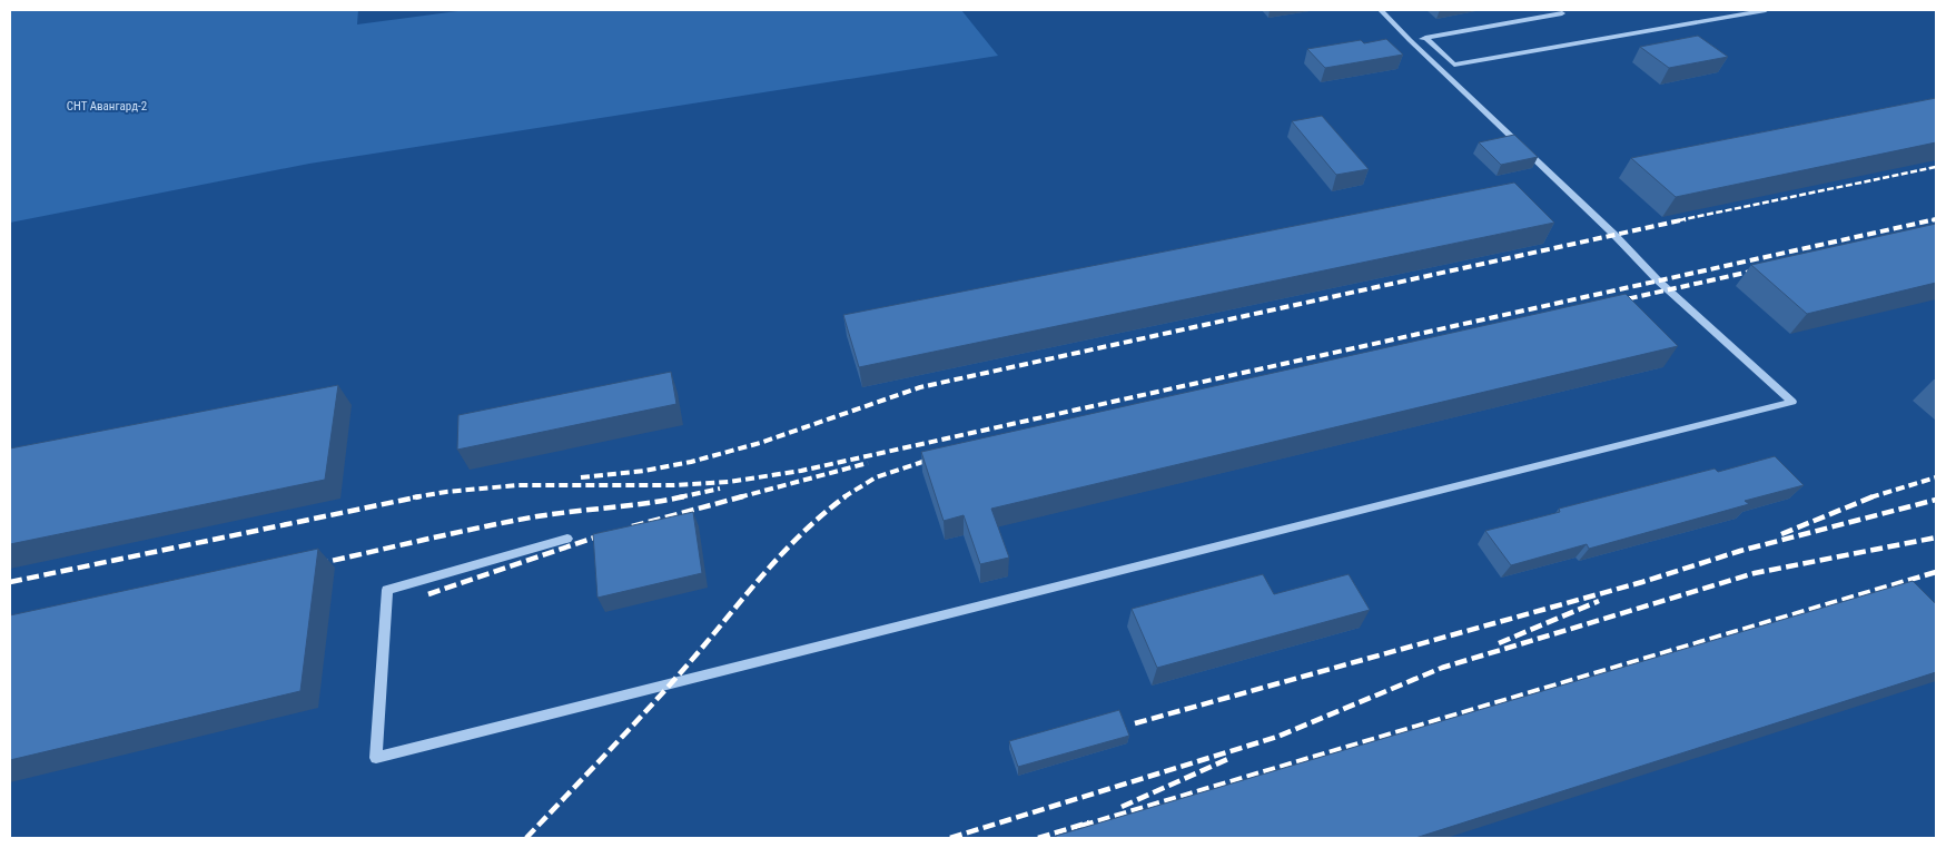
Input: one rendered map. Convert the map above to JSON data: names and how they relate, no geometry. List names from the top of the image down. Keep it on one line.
{"parks":["СНТ Авангард-2"]}
